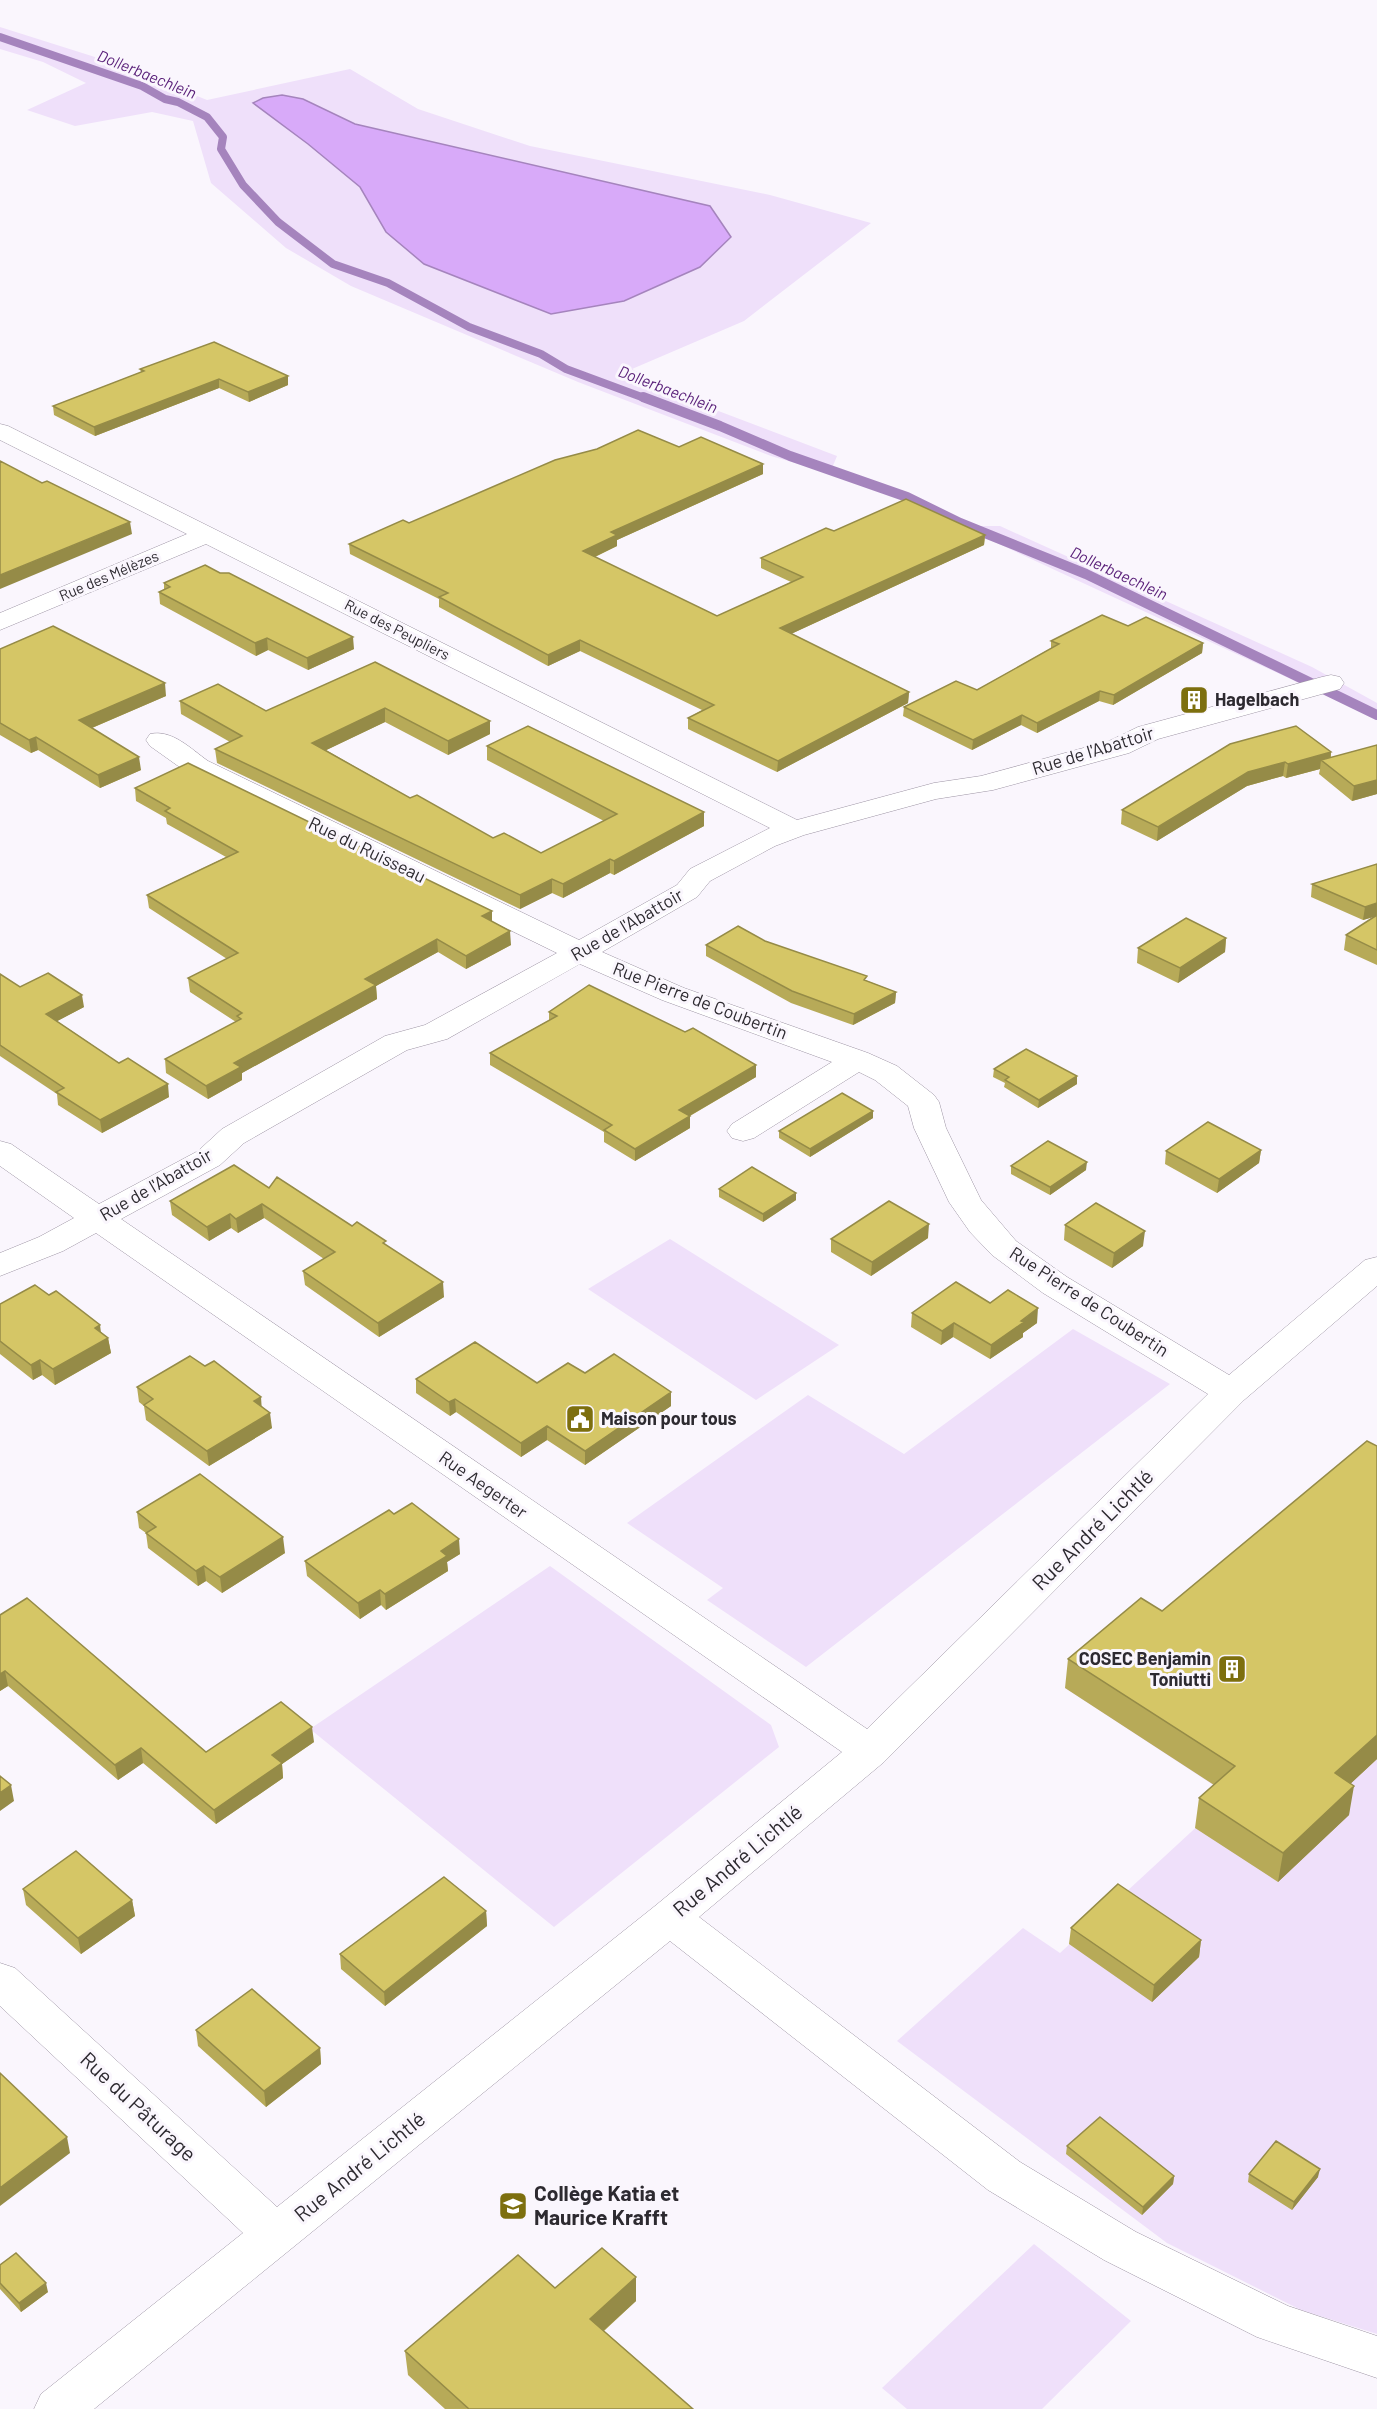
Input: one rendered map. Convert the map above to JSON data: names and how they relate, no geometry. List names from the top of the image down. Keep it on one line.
{"streets":{"street":["Rue des Mélèzes","Rue des Peupliers","Rue de l'Abattoir","Rue du Ruisseau","Rue Pierre de Coubertin","Rue Aegerter","Rue André Lichtlé","Rue du Pâturage"]},"crossings":[["Rue des Mélèzes","Rue des Peupliers"],["Rue des Peupliers","Rue de l'Abattoir"],["Rue de l'Abattoir","Rue du Ruisseau"],["Rue de l'Abattoir","Rue Pierre de Coubertin"],["Rue de l'Abattoir","Rue Aegerter"],["Rue du Ruisseau","Rue Pierre de Coubertin"],["Rue Pierre de Coubertin","Rue André Lichtlé"],["Rue Aegerter","Rue André Lichtlé"],["Rue André Lichtlé","Rue du Pâturage"]],"water":["Dollerbaechlein"],"places":{"building":["Hagelbach","COSEC Benjamin Toniutti"],"public building":["Maison pour tous"],"school or university":["Collège Katia et Maurice Krafft"]}}
